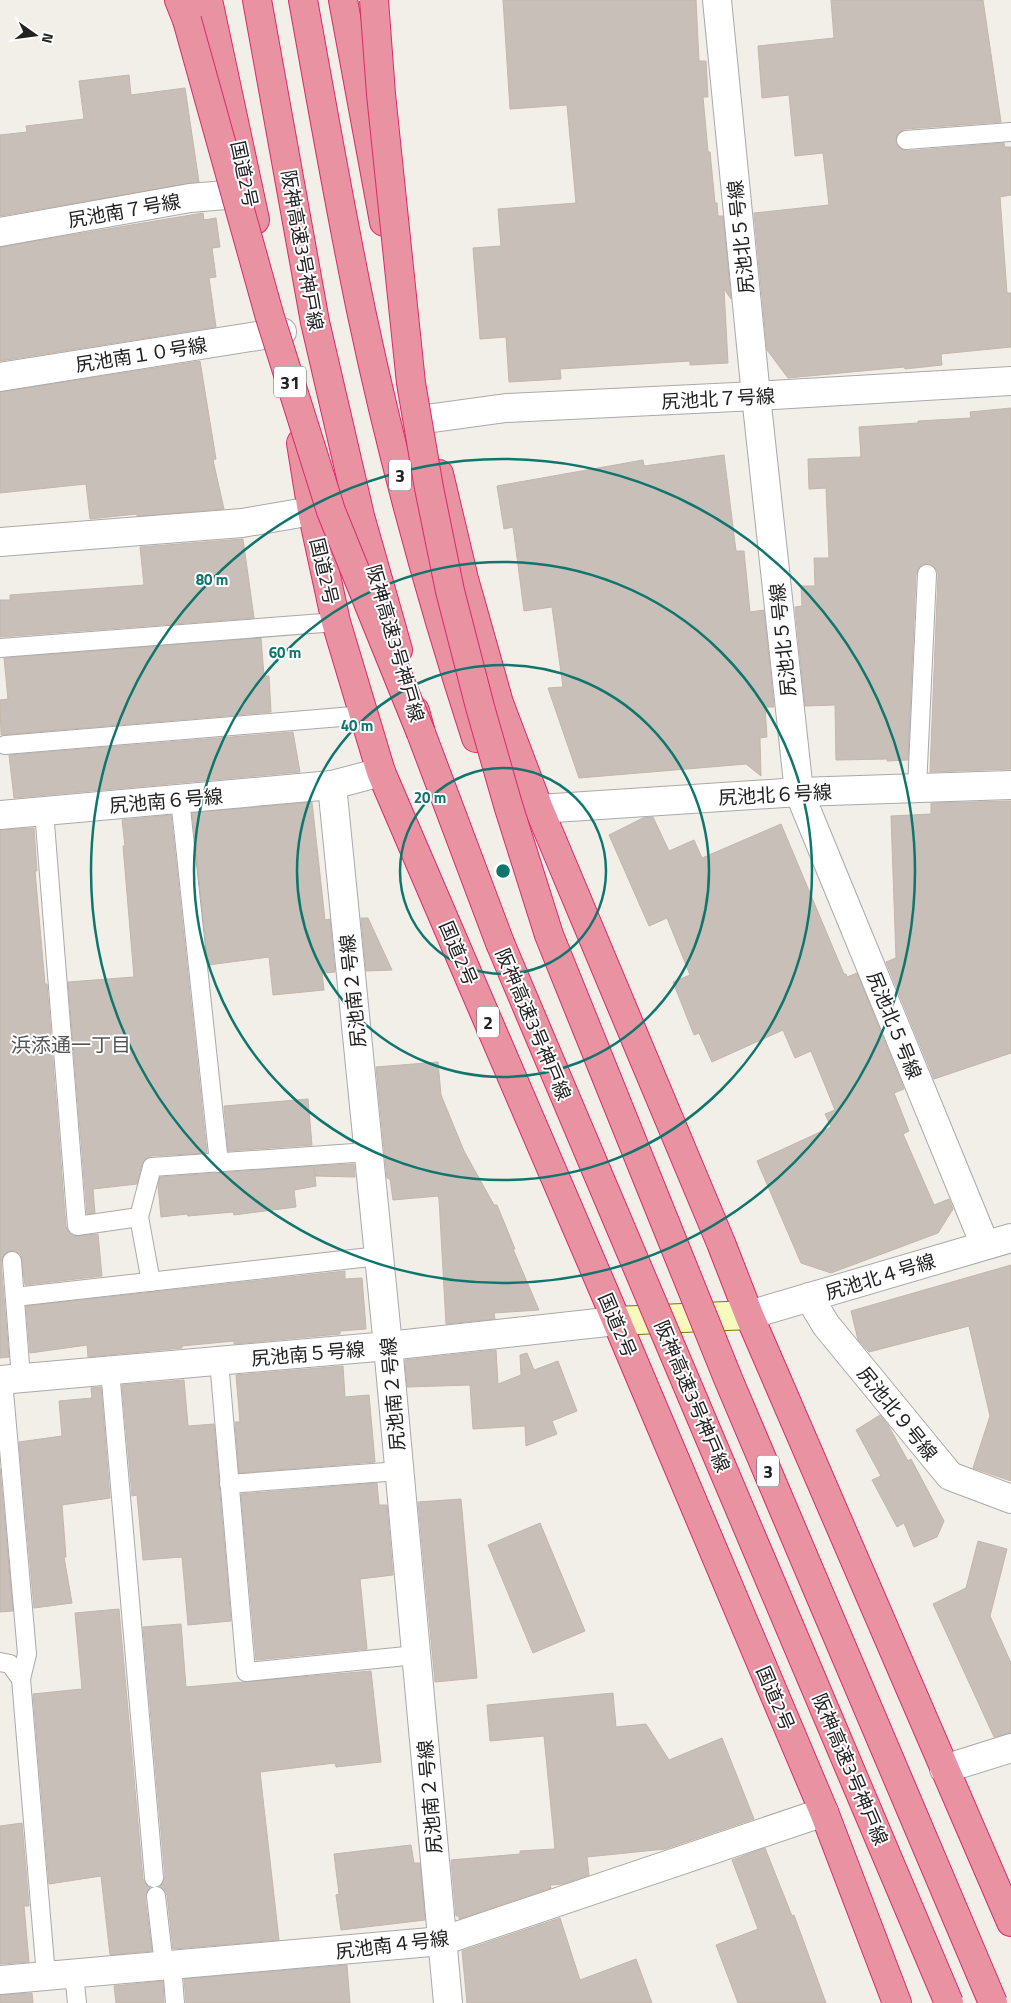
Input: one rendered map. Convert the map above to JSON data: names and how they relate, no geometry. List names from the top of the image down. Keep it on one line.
{"streets":{"highway":["国道2号","阪神高速3号神戸線","31","3","2"],"street":["尻池南７号線","尻池北５号線","尻池南１０号線","尻池北７号線","尻池北６号線","尻池南６号線","尻池南２号線","尻池北４号線","尻池南５号線","尻池北９号線","尻池南４号線"]},"crossings":[["国道2号","尻池南７号線"],["国道2号","尻池南１０号線"],["国道2号","尻池南６号線"],["国道2号","尻池南５号線"],["国道2号","尻池南４号線"],["尻池北５号線","尻池北７号線"],["尻池北５号線","尻池北６号線"],["尻池北５号線","尻池北４号線"],["阪神高速3号神戸線","31"],["尻池南６号線","尻池南２号線"],["尻池南２号線","尻池南５号線"],["尻池南２号線","尻池南４号線"],["尻池北４号線","尻池北９号線"]],"districts":["浜添通一丁目"],"north":"right","rings":["80 m","60 m","40 m","20 m"]}
